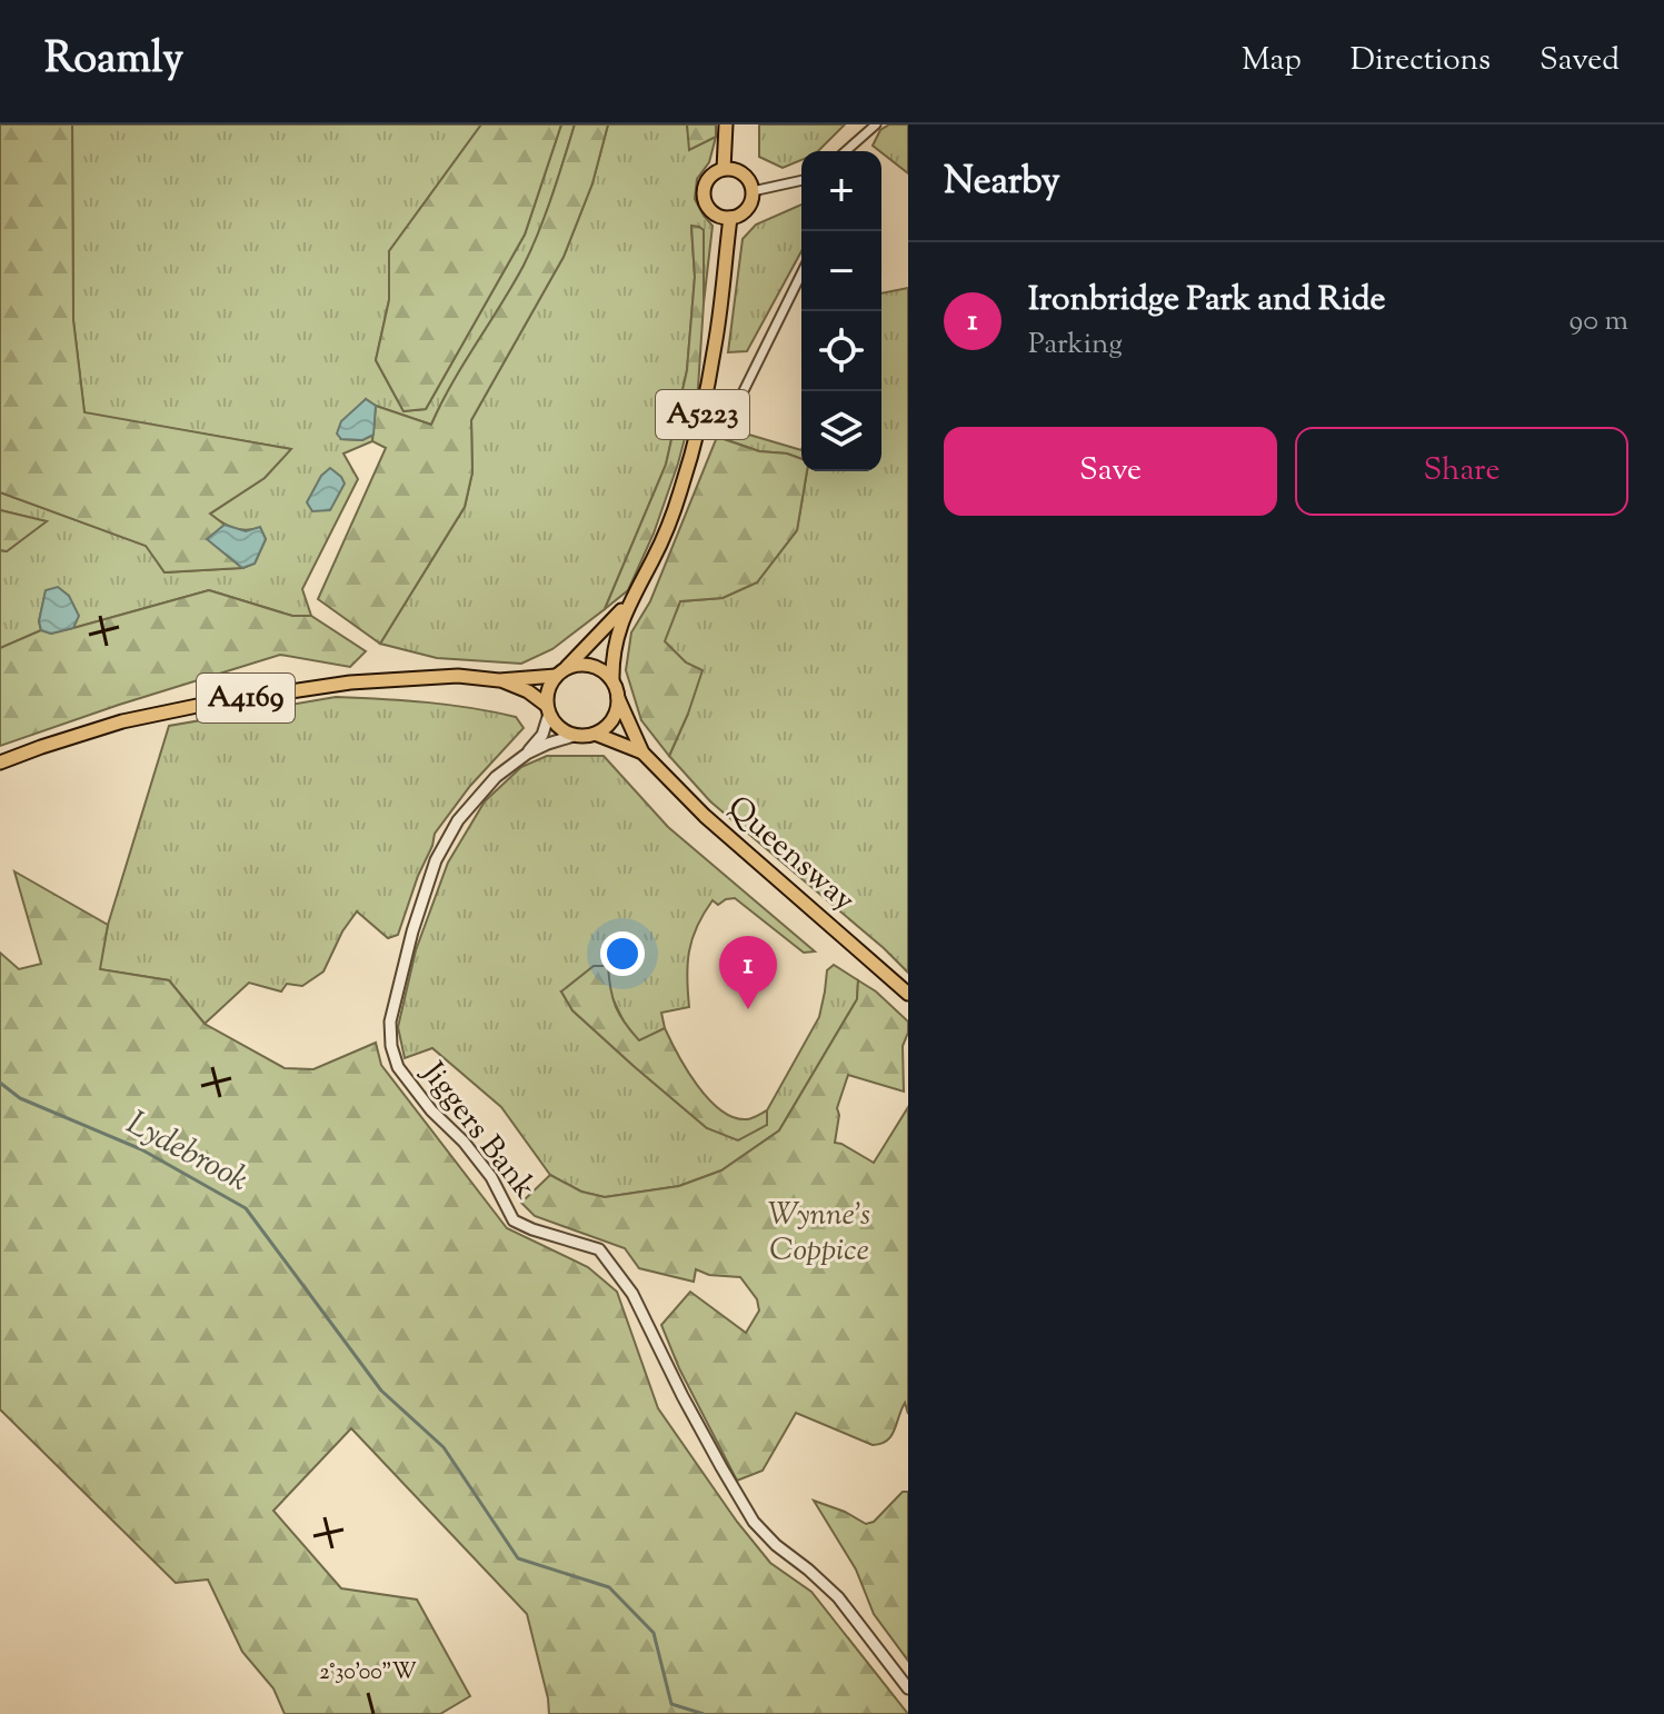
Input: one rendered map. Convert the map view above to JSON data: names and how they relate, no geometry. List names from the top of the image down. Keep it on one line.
{"streets":{"main road":["A5223","A4169","Queensway"],"street":["Jiggers Bank"]},"crossings":[["A5223","A4169"],["A5223","Queensway"],["A5223","Jiggers Bank"],["A4169","Queensway"],["A4169","Jiggers Bank"],["Queensway","Jiggers Bank"]],"water":["Lydebrook"],"parks":["Wynne's Coppice"],"page":{"header":"Roamly","nav":["Map","Directions","Saved"],"heading":"Nearby","map_buttons":["+","−"],"list":[{"mark":"1","name":"Ironbridge Park and Ride","note":"Parking","value":"90 m"}],"buttons":["Save","Share"],"pins":"1"},"coordinates":["2°30'00\"W"]}
